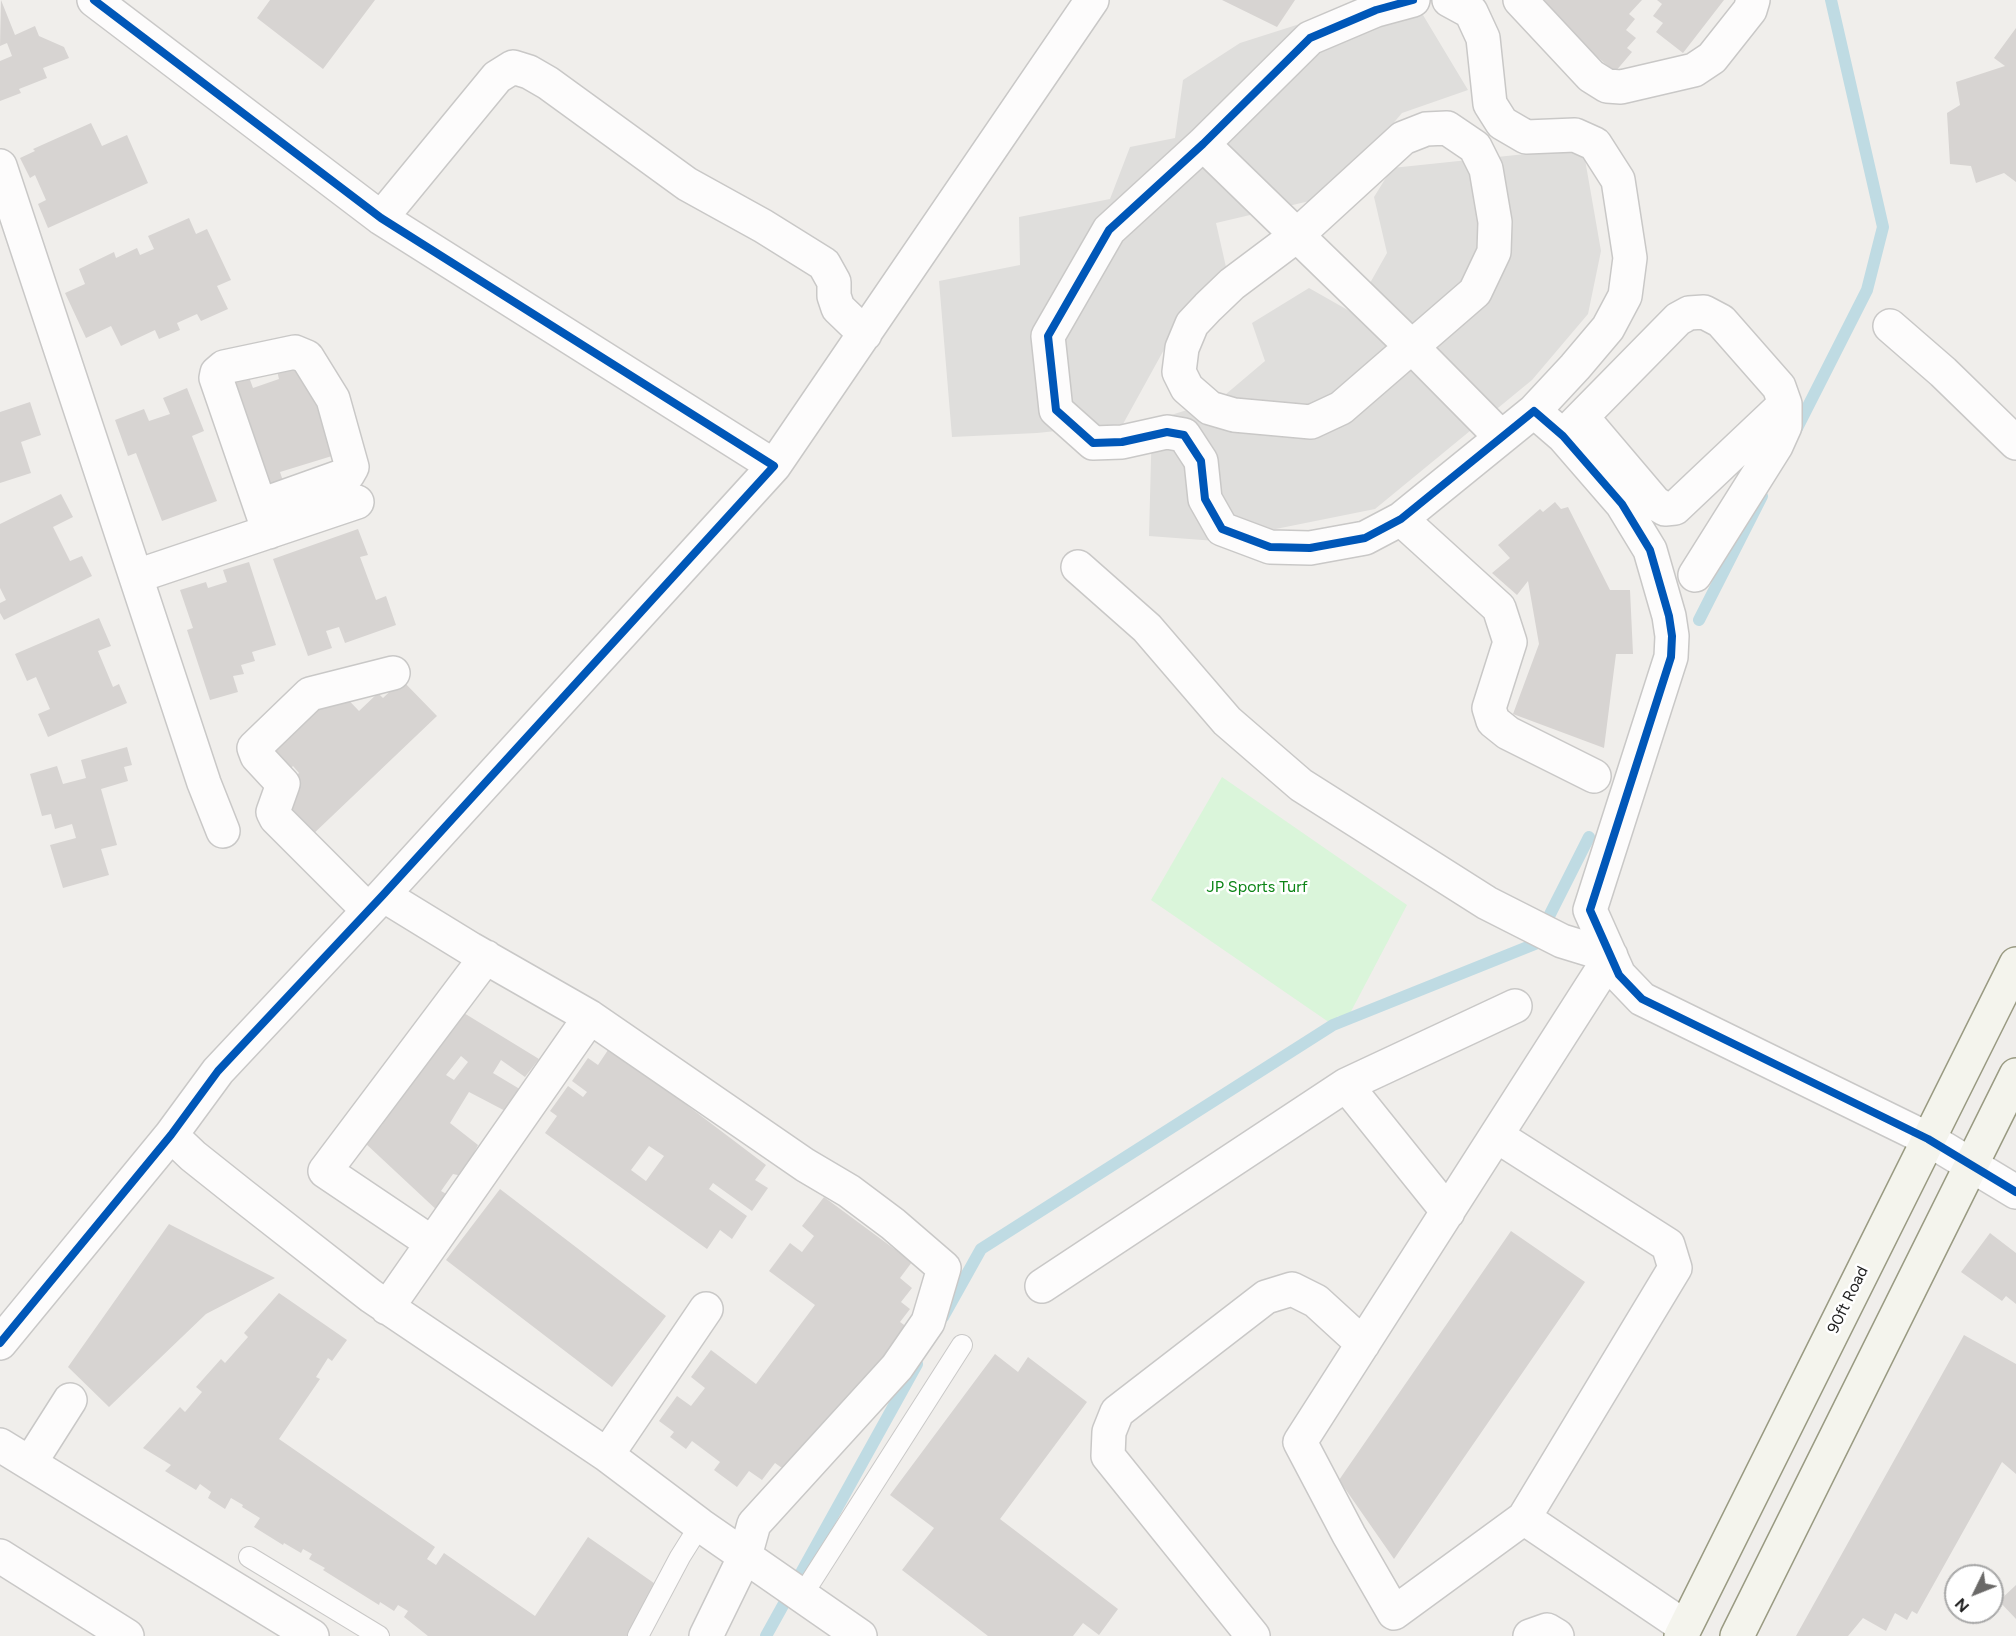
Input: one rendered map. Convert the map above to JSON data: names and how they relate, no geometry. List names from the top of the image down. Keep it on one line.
{"streets":{"main road":["90ft Road"]},"parks":["JP Sports Turf"],"north":"bottom left"}
